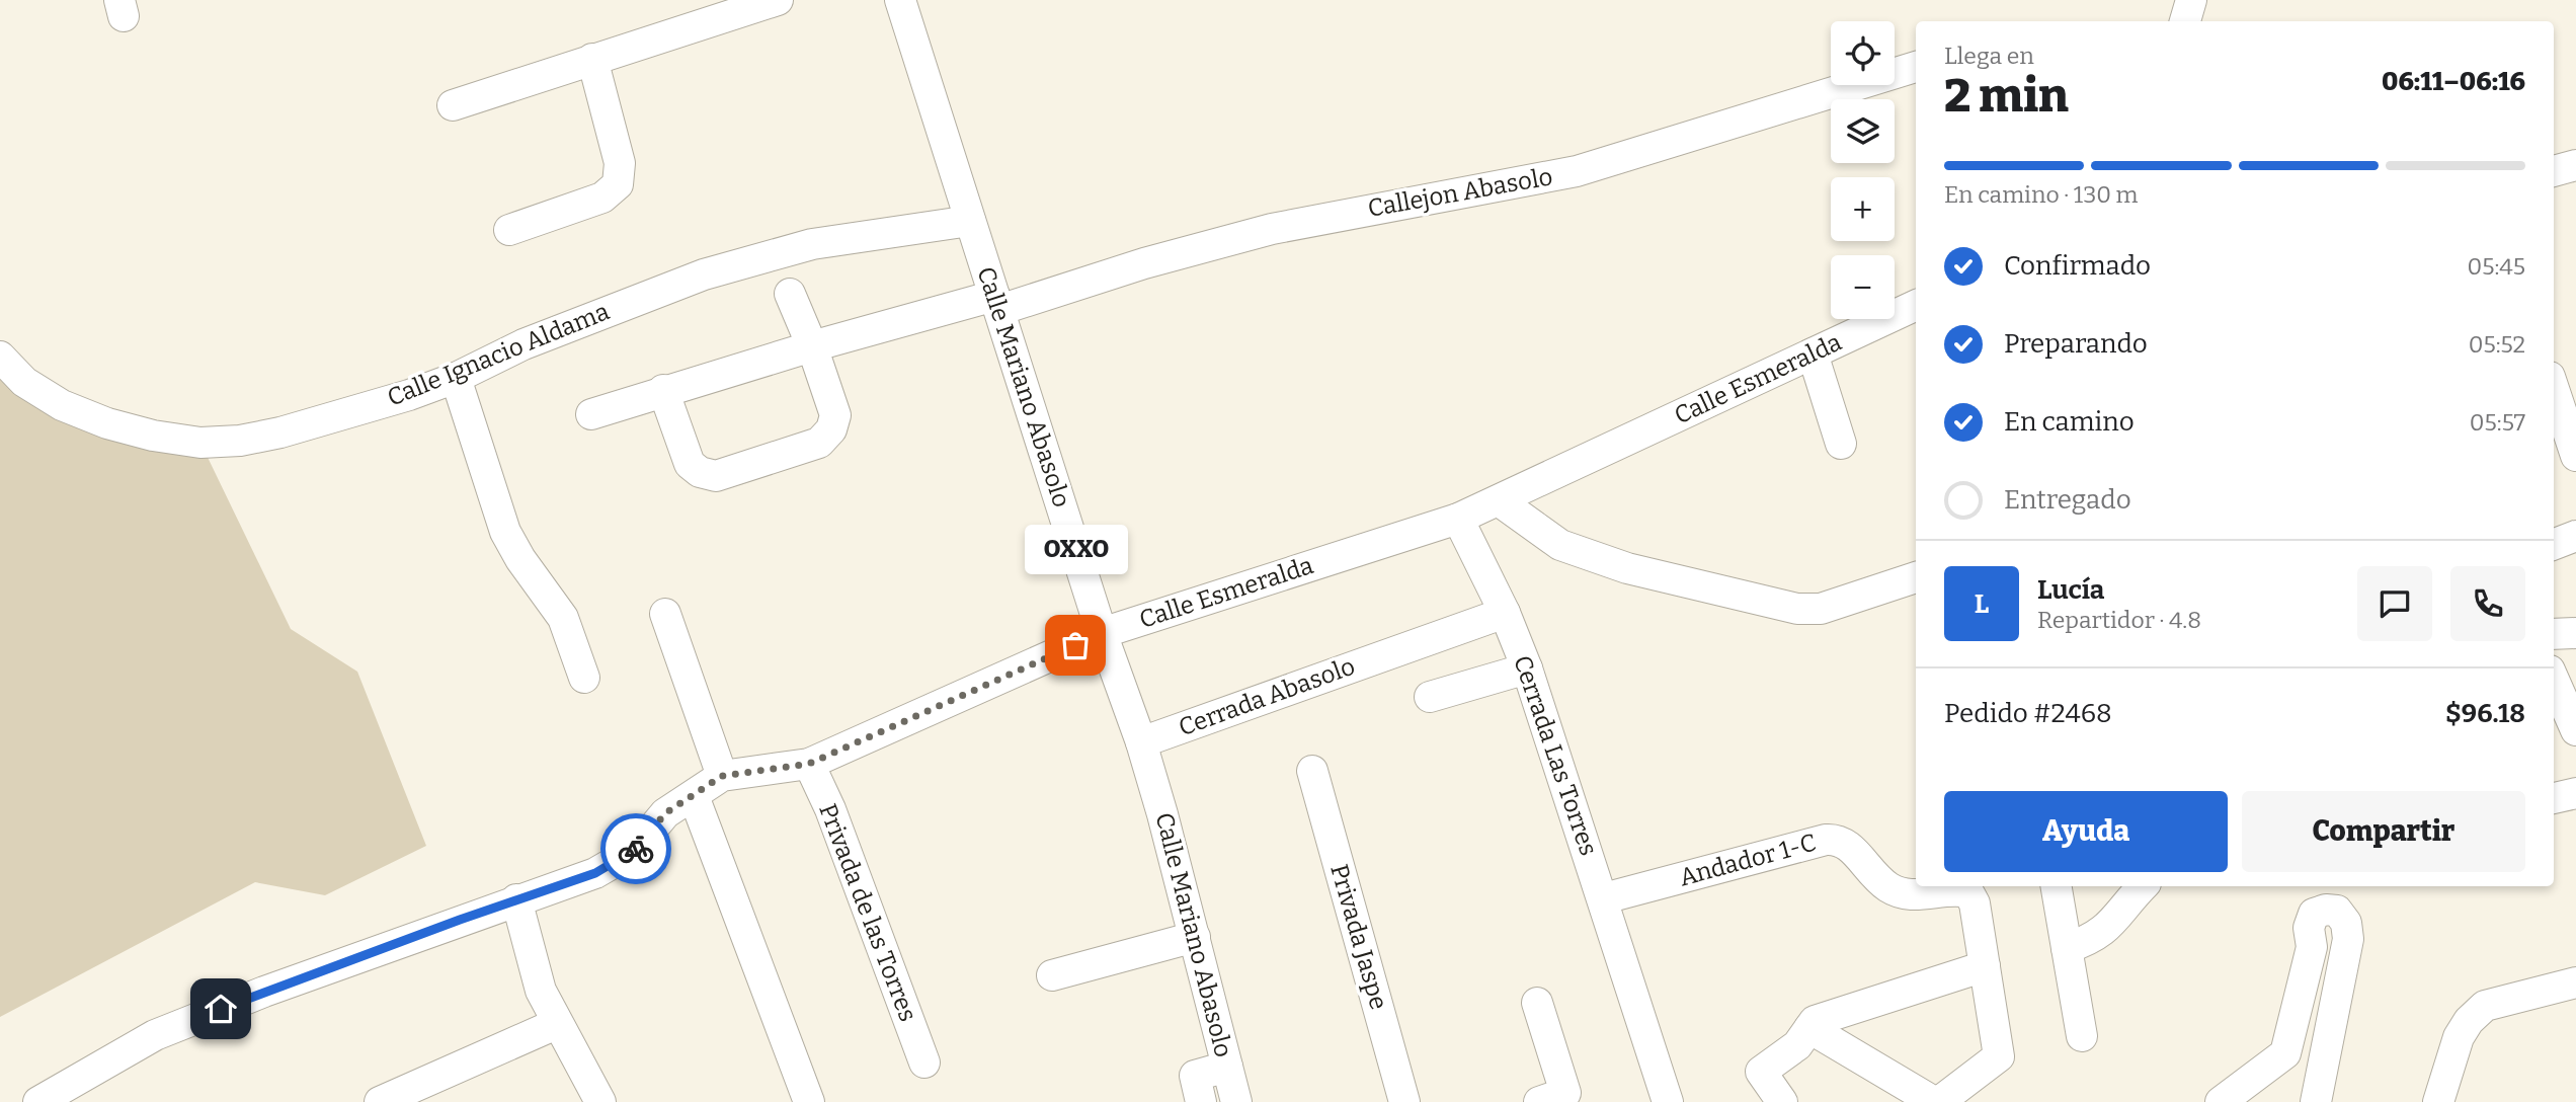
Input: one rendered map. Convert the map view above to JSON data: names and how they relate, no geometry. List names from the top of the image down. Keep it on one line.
{"streets":{"street":["Callejon Abasolo","Calle Ignacio Aldama","Calle Esmeralda","Calle Mariano Abasolo","Cerrada Abasolo","Cerrada Las Torres","Andador 1-C","Privada de las Torres","Privada Jaspe"]},"crossings":[["Callejon Abasolo","Calle Mariano Abasolo"],["Calle Ignacio Aldama","Calle Mariano Abasolo"],["Calle Esmeralda","Calle Mariano Abasolo"],["Calle Esmeralda","Cerrada Las Torres"],["Calle Esmeralda","Privada de las Torres"],["Calle Mariano Abasolo","Cerrada Abasolo"],["Cerrada Abasolo","Cerrada Las Torres"],["Cerrada Las Torres","Andador 1-C"]],"places":["OXXO"],"page":{"map_buttons":["+","−"],"heading":["2 min","Llega en","06:11–06:16"],"panel":["Lucía","Repartidor · 4.8","Pedido #2468","$96.18"],"bar":"En camino · 130 m","list":[["Confirmado","05:45"],["Preparando","05:52"],["En camino","05:57"],"Entregado"],"bubble":"OXXO","round":"L","buttons":["Ayuda","Compartir"]}}
